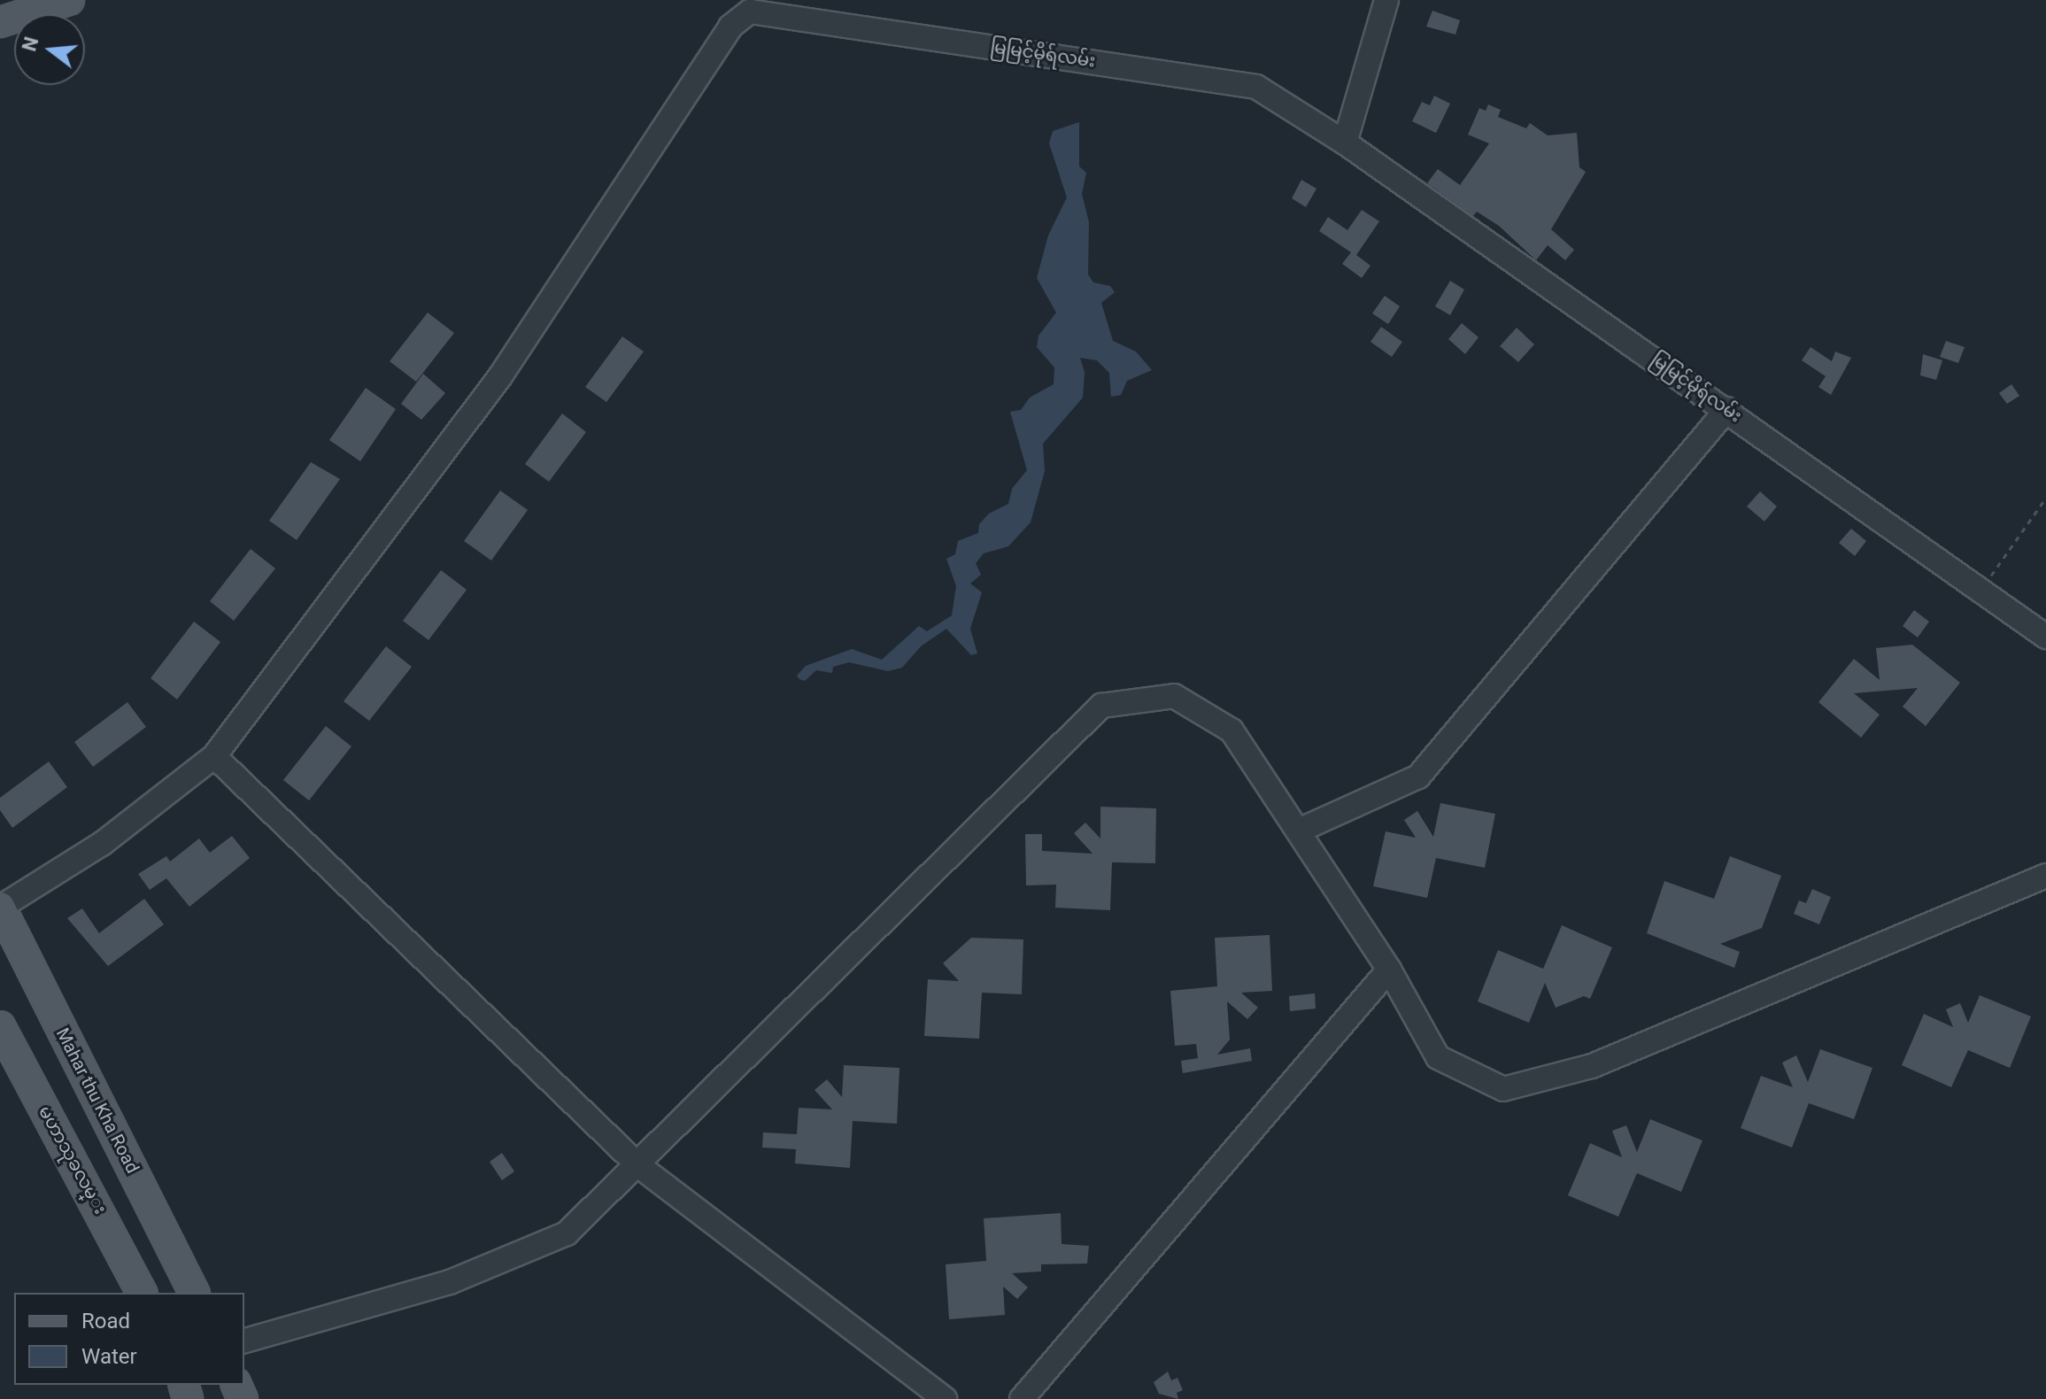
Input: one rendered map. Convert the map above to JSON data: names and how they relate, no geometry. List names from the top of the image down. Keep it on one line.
{"streets":{"main road":["Mahar thu Kha Road","မဟာသုခလမ္း"],"street":["မြမြင့်မိုရ်လမ်း"]},"legend":["Road","Water"],"north":"left"}
